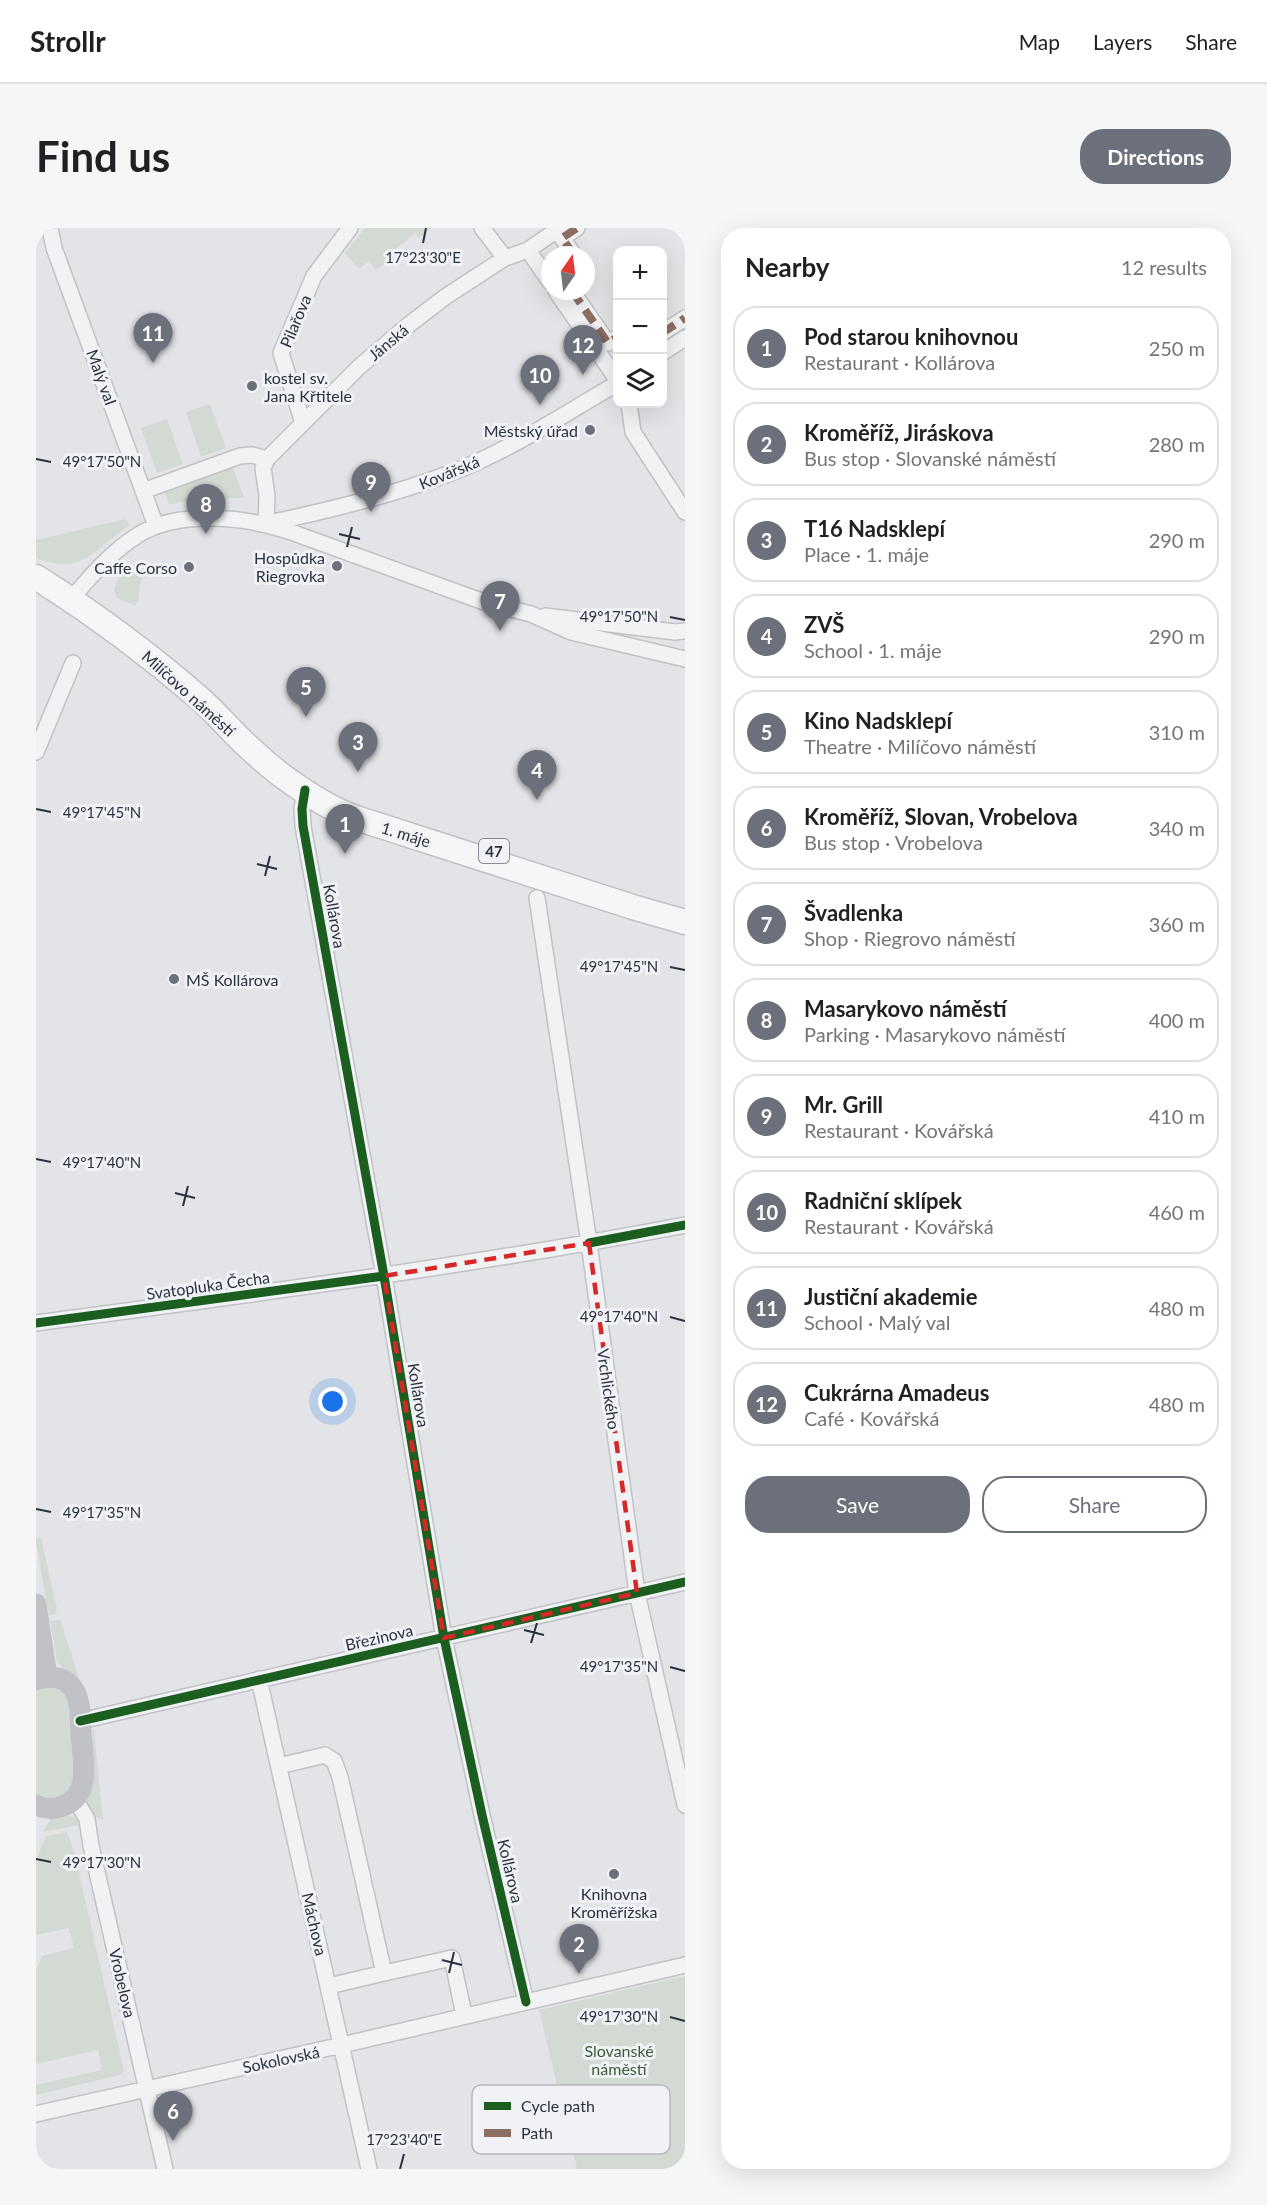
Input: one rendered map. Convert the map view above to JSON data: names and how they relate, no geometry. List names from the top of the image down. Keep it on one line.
{"streets":{"main road":["Milíčovo náměstí","1. máje","47"],"street":["Pilařova","Jánská","Malý val","Kovářská","Kollárova","Svatopluka Čecha","Vrchlického","Březinova","Máchova","Vrobelova","Sokolovská"]},"crossings":[["Pilařova","Jánská"],["Milíčovo náměstí","1. máje"],["Milíčovo náměstí","47"],["Milíčovo náměstí","Kollárova"],["1. máje","Kollárova"],["Kollárova","Svatopluka Čecha"],["Kollárova","Březinova"],["Kollárova","Sokolovská"],["Svatopluka Čecha","Vrchlického"],["Vrchlického","Březinova"],["Březinova","Máchova"],["Máchova","Sokolovská"],["Vrobelova","Sokolovská"]],"parks":["Slovanské náměstí"],"places":["kostel sv. Jana Křtitele","Městský úřad","Hospůdka Riegrovka","Caffe Corso","MŠ Kollárova","Knihovna Kroměřížska"],"legend":["Cycle path","Path"],"north":"top","page":{"header":"Strollr","nav":["Map","Layers","Share"],"buttons":["Directions",["Save","Share"]],"title":"Find us","heading":["Nearby","12 results"],"map_buttons":["+","−"],"list":[{"mark":"1","name":"Pod starou knihovnou","note":"Restaurant · Kollárova","value":"250 m"},{"mark":"2","name":"Kroměříž, Jiráskova","note":"Bus stop · Slovanské náměstí","value":"280 m"},{"mark":"3","name":"T16 Nadsklepí","note":"Place · 1. máje","value":"290 m"},{"mark":"4","name":"ZVŠ","note":"School · 1. máje","value":"290 m"},{"mark":"5","name":"Kino Nadsklepí","note":"Theatre · Milíčovo náměstí","value":"310 m"},{"mark":"6","name":"Kroměříž, Slovan, Vrobelova","note":"Bus stop · Vrobelova","value":"340 m"},{"mark":"7","name":"Švadlenka","note":"Shop · Riegrovo náměstí","value":"360 m"},{"mark":"8","name":"Masarykovo náměstí","note":"Parking · Masarykovo náměstí","value":"400 m"},{"mark":"9","name":"Mr. Grill","note":"Restaurant · Kovářská","value":"410 m"},{"mark":"10","name":"Radniční sklípek","note":"Restaurant · Kovářská","value":"460 m"},{"mark":"11","name":"Justiční akademie","note":"School · Malý val","value":"480 m"},{"mark":"12","name":"Cukrárna Amadeus","note":"Café · Kovářská","value":"480 m"}],"pins":["11","12","10","9","8","7","5","3","4","1","2","6"]},"coordinates":["17°23'30\"E","49°17'50\"N","49°17'45\"N","49°17'40\"N","49°17'35\"N","49°17'30\"N","17°23'40\"E"]}
